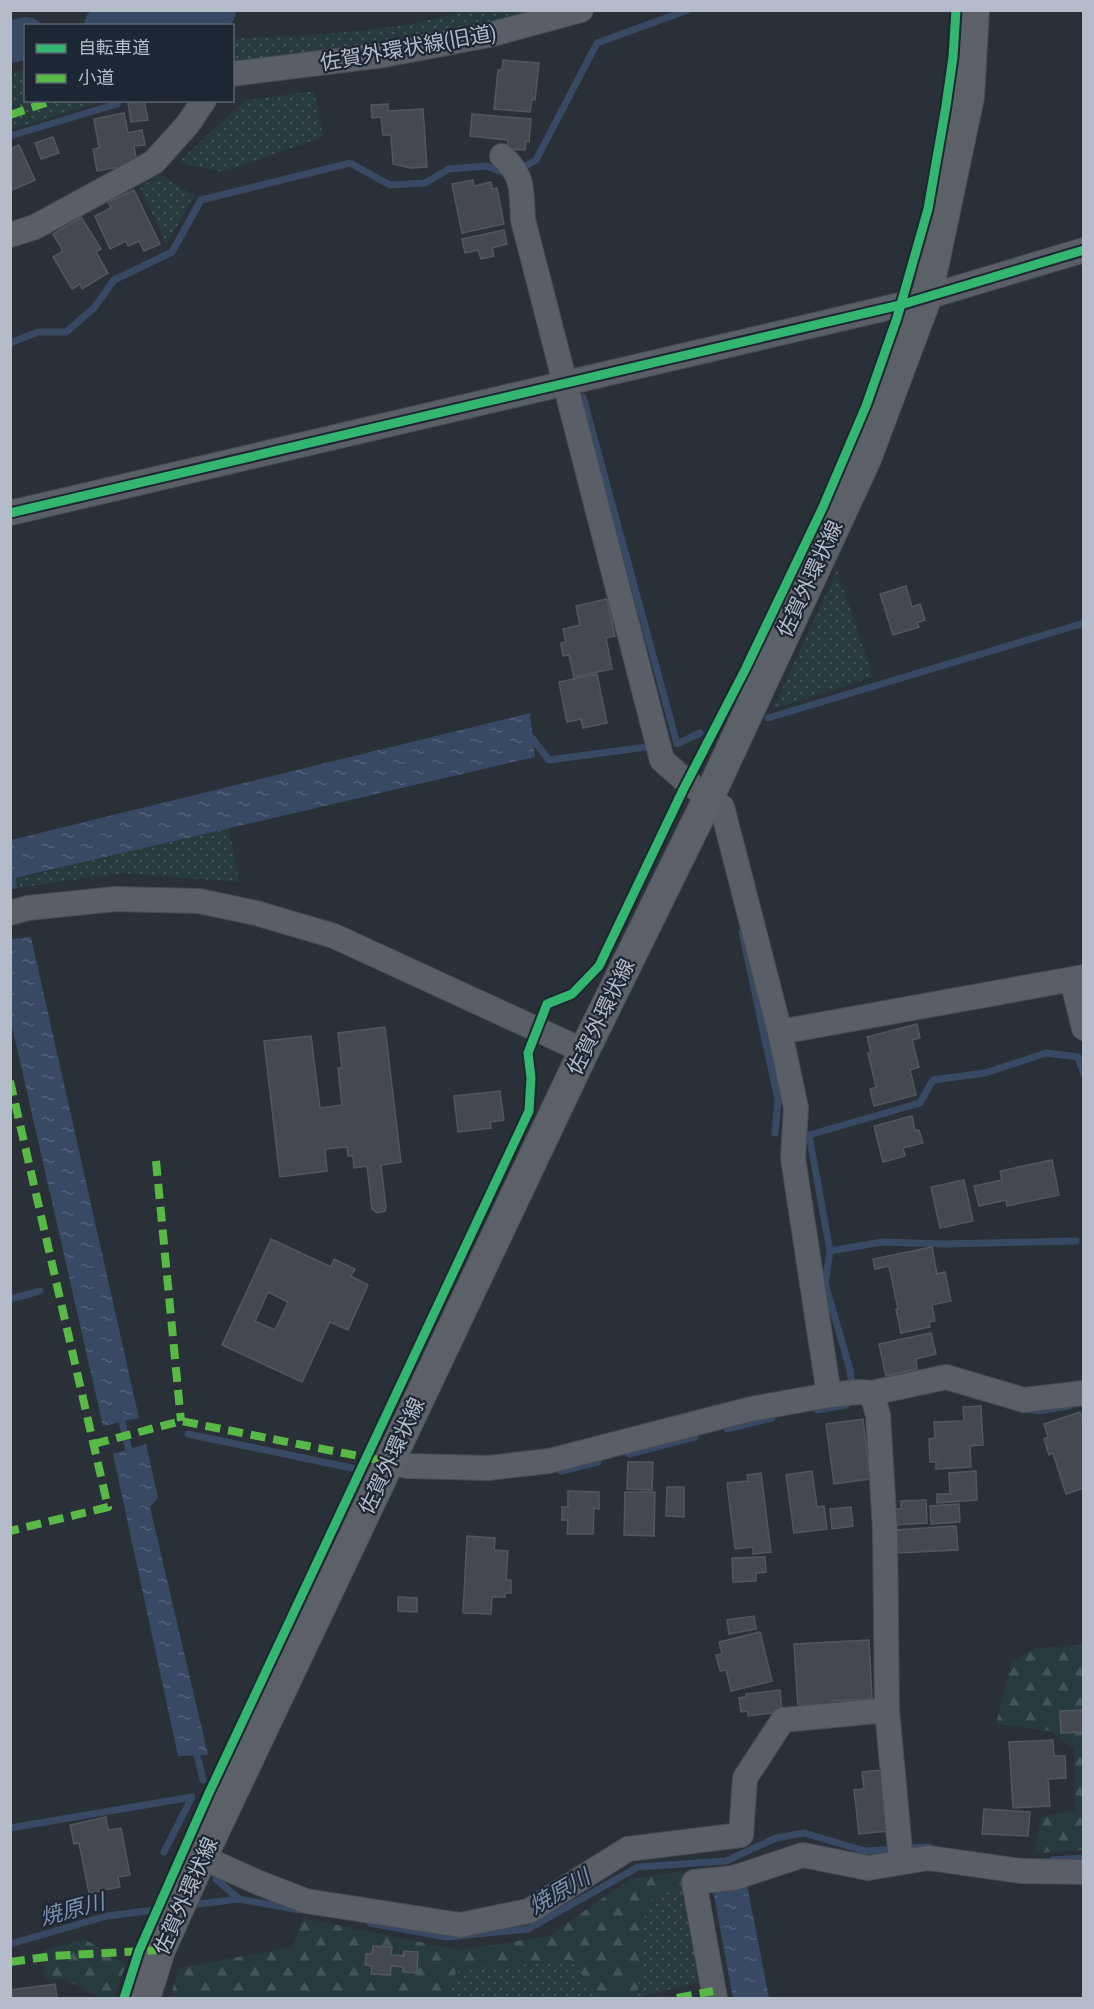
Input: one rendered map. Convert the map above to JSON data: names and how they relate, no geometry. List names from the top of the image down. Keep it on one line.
{"streets":{"main road":["佐賀外環状線"],"street":["佐賀外環状線(旧道)"]},"water":["焼原川"],"legend":["自転車道","小道"]}
